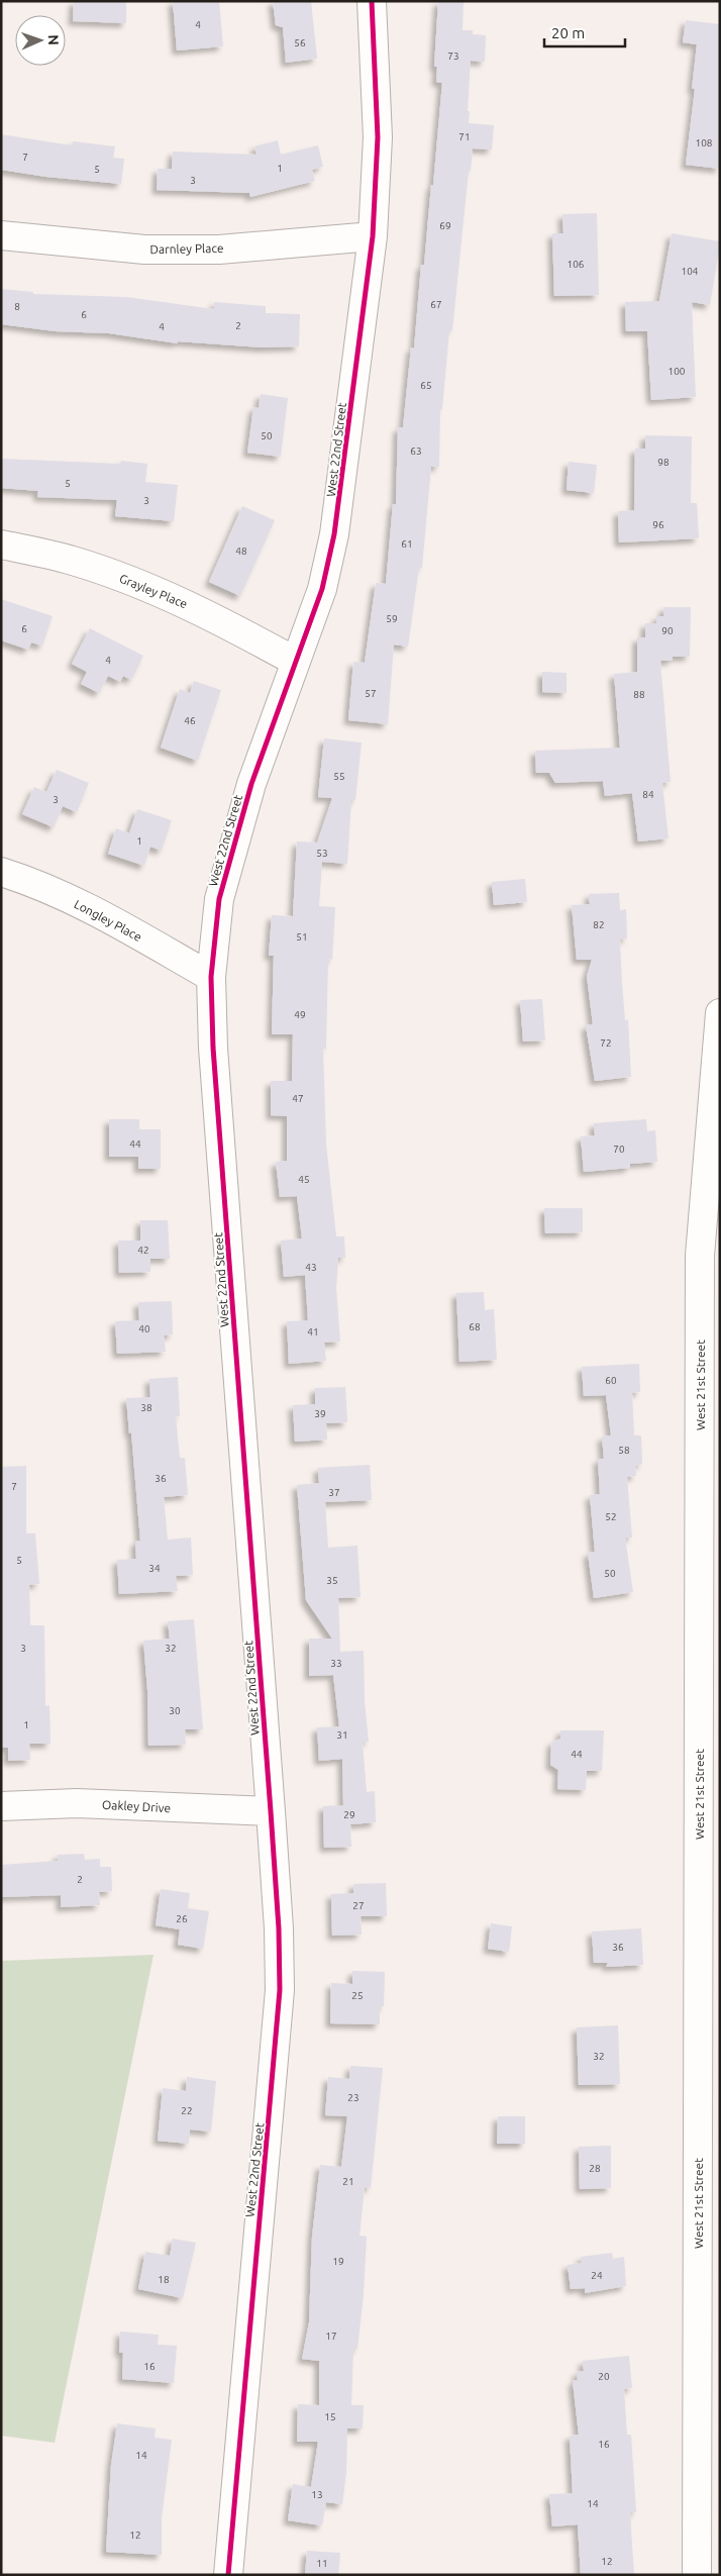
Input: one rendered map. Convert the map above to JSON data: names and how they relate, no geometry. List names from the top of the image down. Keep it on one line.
{"streets":{"street":["Darnley Place","West 22nd Street","Grayley Place","Longley Place","West 21st Street","Oakley Drive"]},"crossings":[["Darnley Place","West 22nd Street"],["West 22nd Street","Grayley Place"],["West 22nd Street","Longley Place"],["West 22nd Street","Oakley Drive"]],"house_numbers":["4","56","73","71","108","7","1","5","3","69","106","104","67","8","6","2","4","100","65","50","63","98","5","3","96","61","48","59","6","90","4","57","88","46","55","84","3","1","53","82","51","49","72","47","44","70","45","42","43","68","40","41","60","38","39","58","36","7","37","52","5","34","50","35","3","32","33","30","1","31","44","29","2","27","26","36","25","32","23","22","28","21","19","24","18","17","16","20","15","16","14","13","14","12","12","11"],"scale_bar":"20 m","north":"right"}
